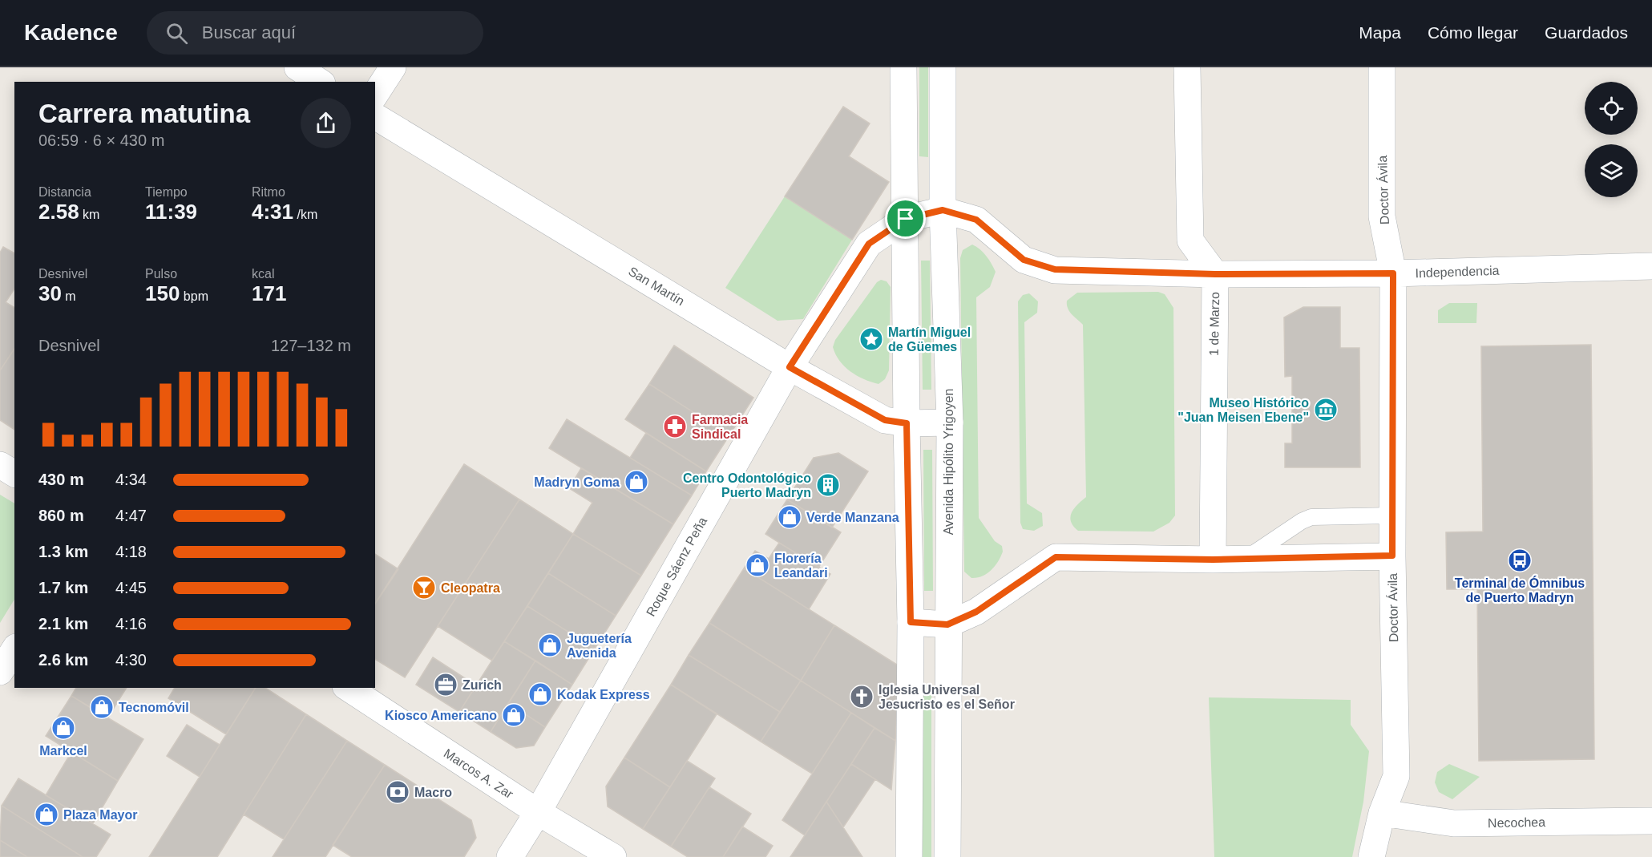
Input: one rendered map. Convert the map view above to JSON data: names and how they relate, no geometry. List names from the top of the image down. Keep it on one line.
{"streets":{"street":["Doctor Ávila","Independencia","San Martín","1 de Marzo","Avenida Hipólito Yrigoyen","Roque Sáenz Peña","Marcos A. Zar","Necochea"]},"crossings":[["Doctor Ávila","Independencia"],["Doctor Ávila","Necochea"],["Independencia","1 de Marzo"],["Independencia","Avenida Hipólito Yrigoyen"],["Independencia","Roque Sáenz Peña"],["San Martín","Avenida Hipólito Yrigoyen"],["San Martín","Roque Sáenz Peña"],["Roque Sáenz Peña","Marcos A. Zar"]],"places":{"place":["Martín Miguel de Güemes"],"museum":["Museo Histórico \"Juan Meisen Ebene\""],"pharmacy":["Farmacia Sindical"],"shop":["Madryn Goma","Verde Manzana","Florería Leandari","Juguetería Avenida","Kodak Express","Tecnomóvil","Kiosco Americano","Markcel","Plaza Mayor"],"building":["Centro Odontológico Puerto Madryn"],"bus stop":["Terminal de Ómnibus de Puerto Madryn"],"bar":["Cleopatra"],"office":["Zurich"],"church":["Iglesia Universal Jesucristo es el Señor"],"bank":["Macro"]},"page":{"header":"Kadence","search":"Buscar aquí","nav":["Mapa","Cómo llegar","Guardados"],"heading":["Carrera matutina","06:59 · 6 × 430 m"],"stats":[["Distancia","2.58 km"],["Tiempo","11:39"],["Ritmo","4:31 /km"],["Desnivel","30 m"],["Pulso","150 bpm"],["kcal","171"]],"chart":["Desnivel","127–132 m"],"list":[{"name":"430 m","note":"4:34"},{"name":"860 m","note":"4:47"},{"name":"1.3 km","note":"4:18"},{"name":"1.7 km","note":"4:45"},{"name":"2.1 km","note":"4:16"},{"name":"2.6 km","note":"4:30"}]}}
